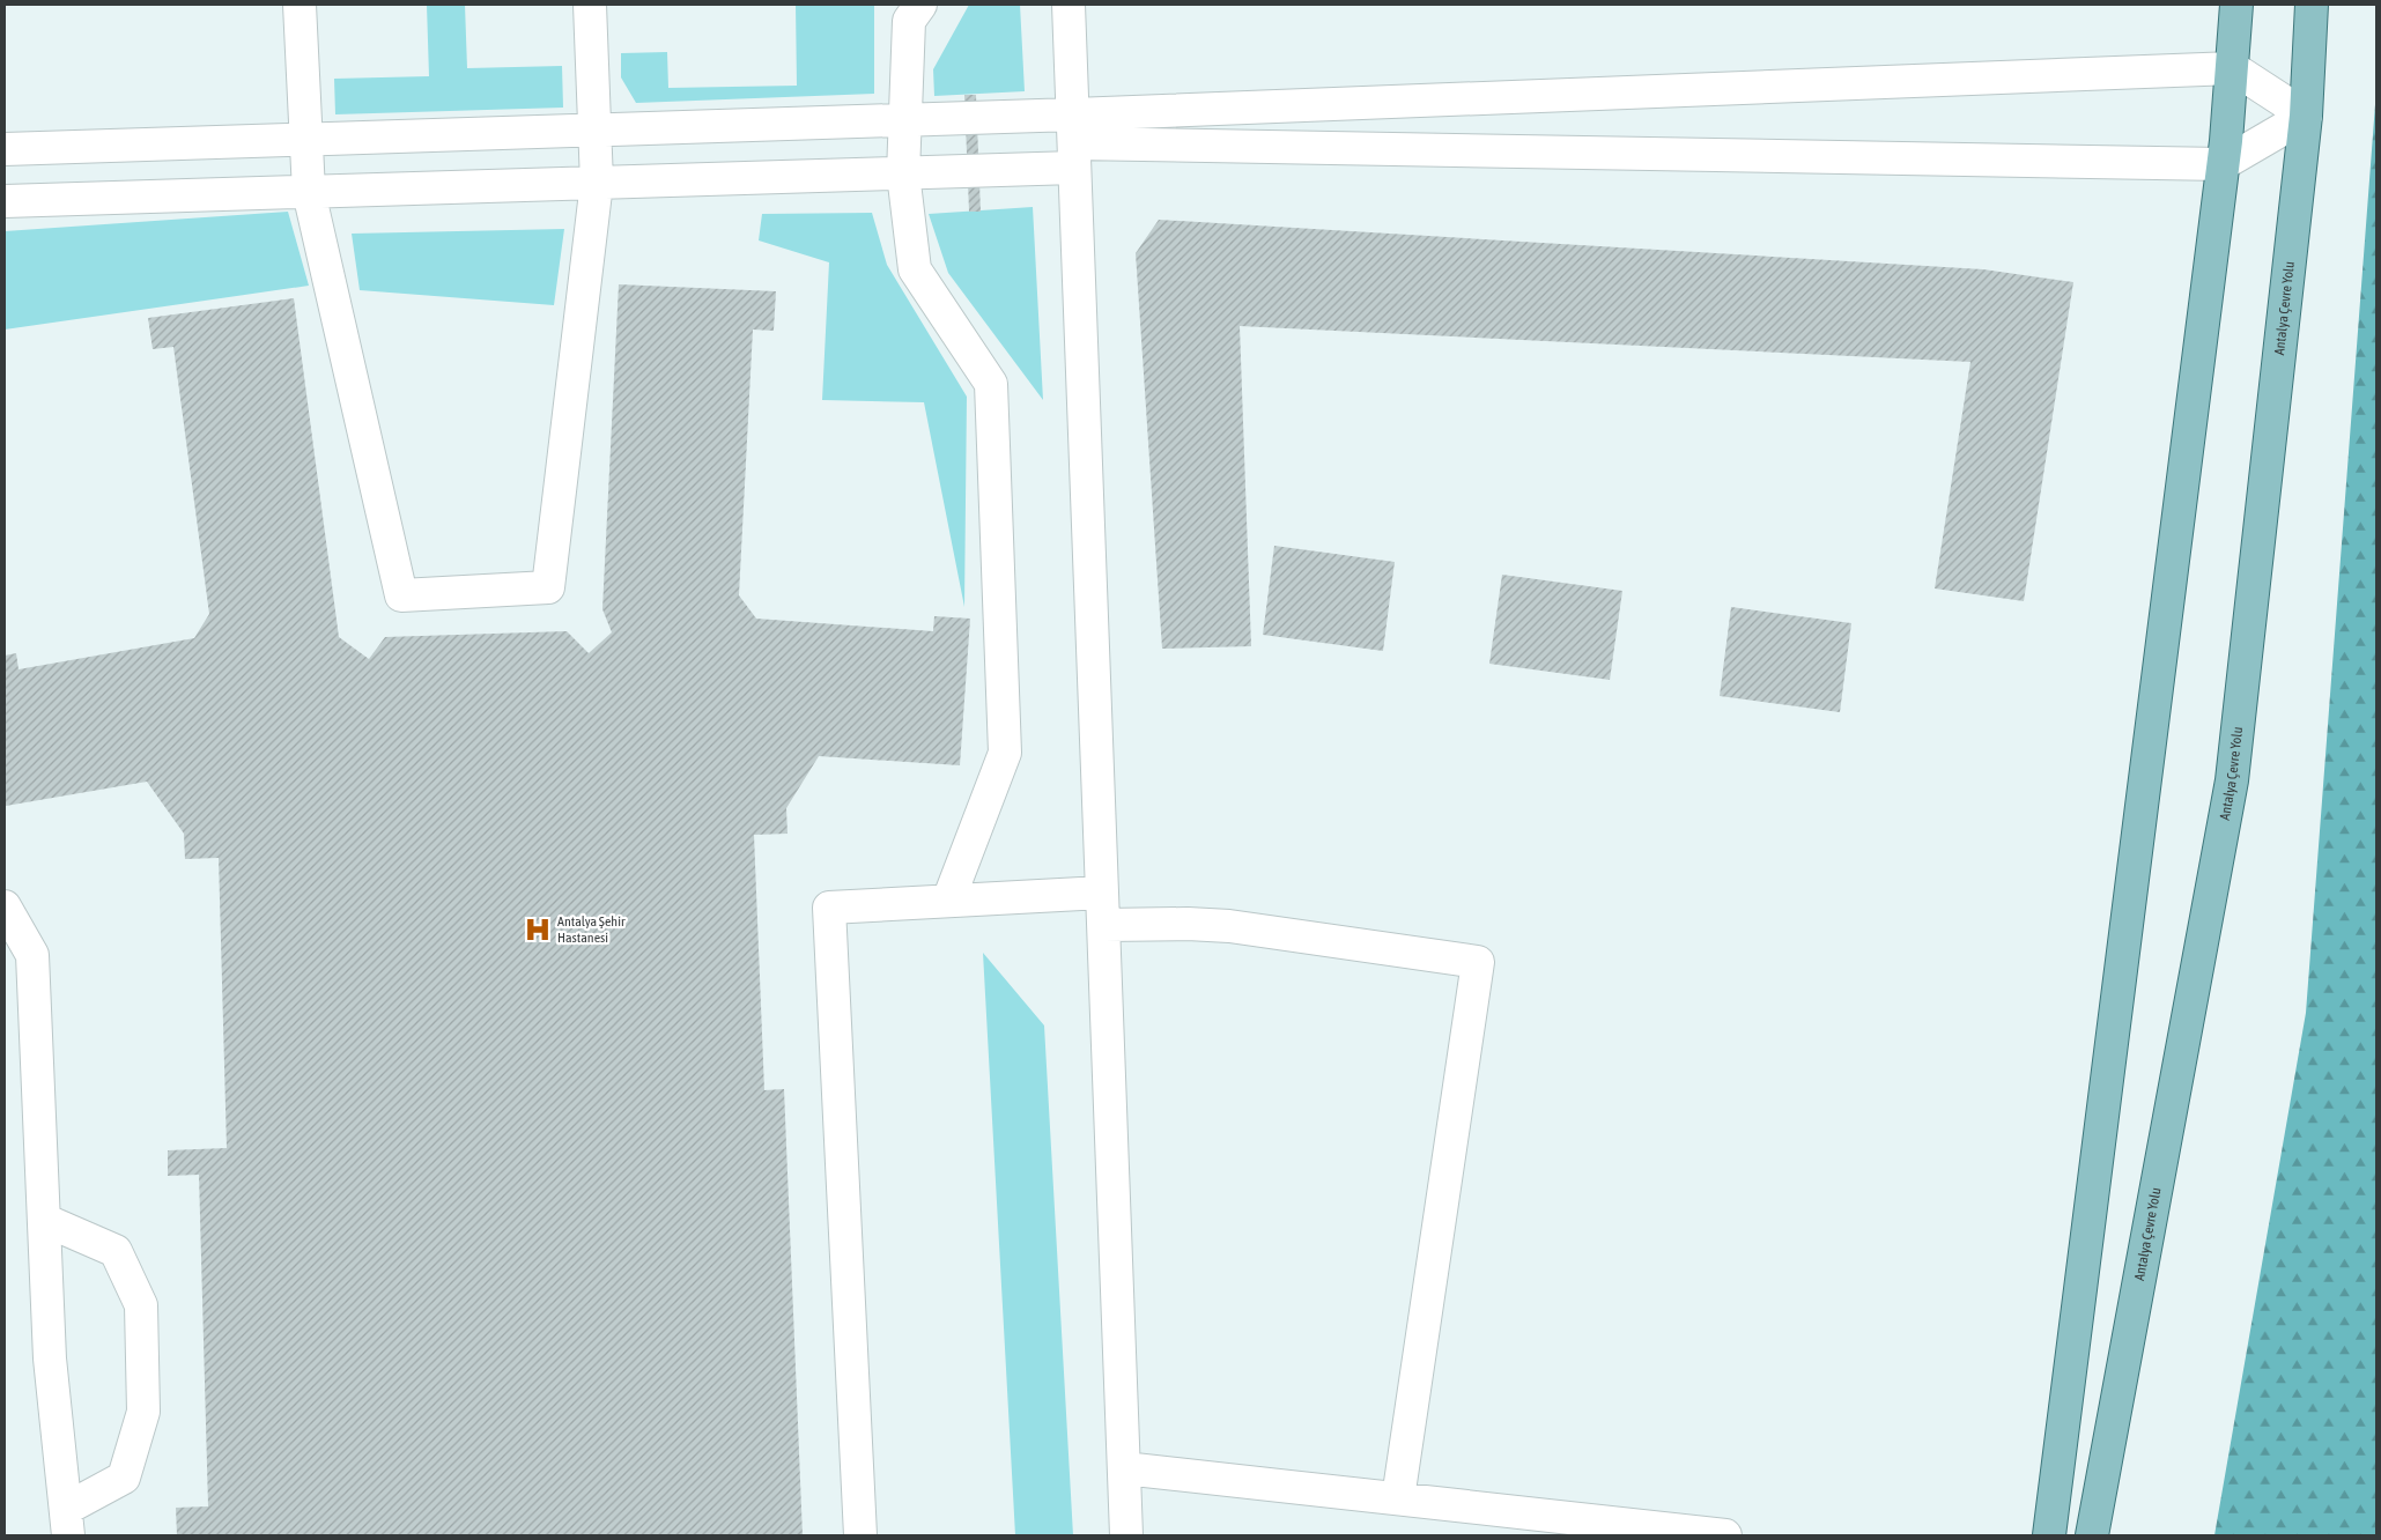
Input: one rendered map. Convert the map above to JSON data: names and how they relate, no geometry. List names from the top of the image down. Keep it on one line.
{"streets":{"main road":["Antalya Çevre Yolu"]},"places":{"hospital":["Antalya Şehir Hastanesi"]}}
